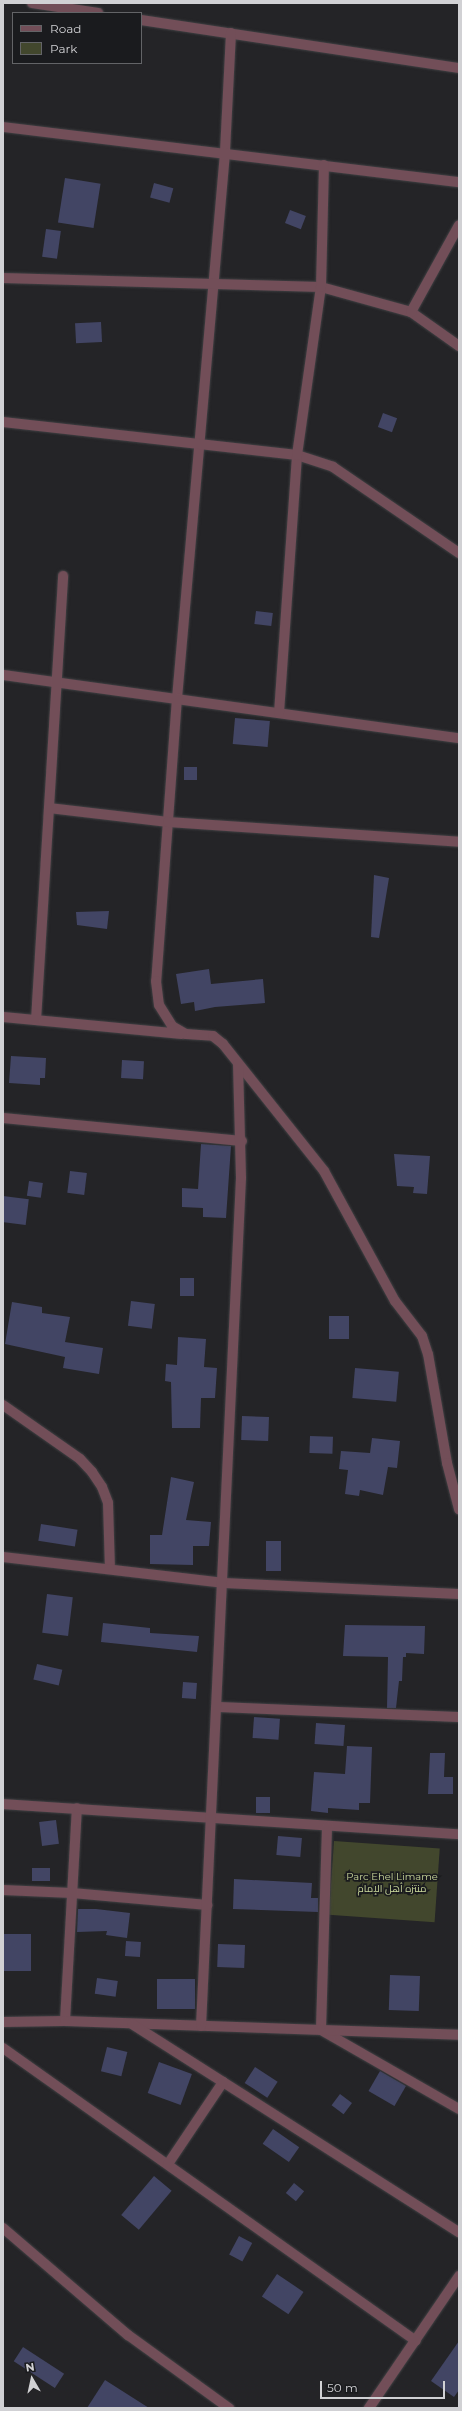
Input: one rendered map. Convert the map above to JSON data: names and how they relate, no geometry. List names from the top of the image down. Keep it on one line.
{"parks":["Parc Ehel Limame منتزه أهل الإمام"],"legend":["Road","Park"],"scale_bar":"50 m","north":"top"}
